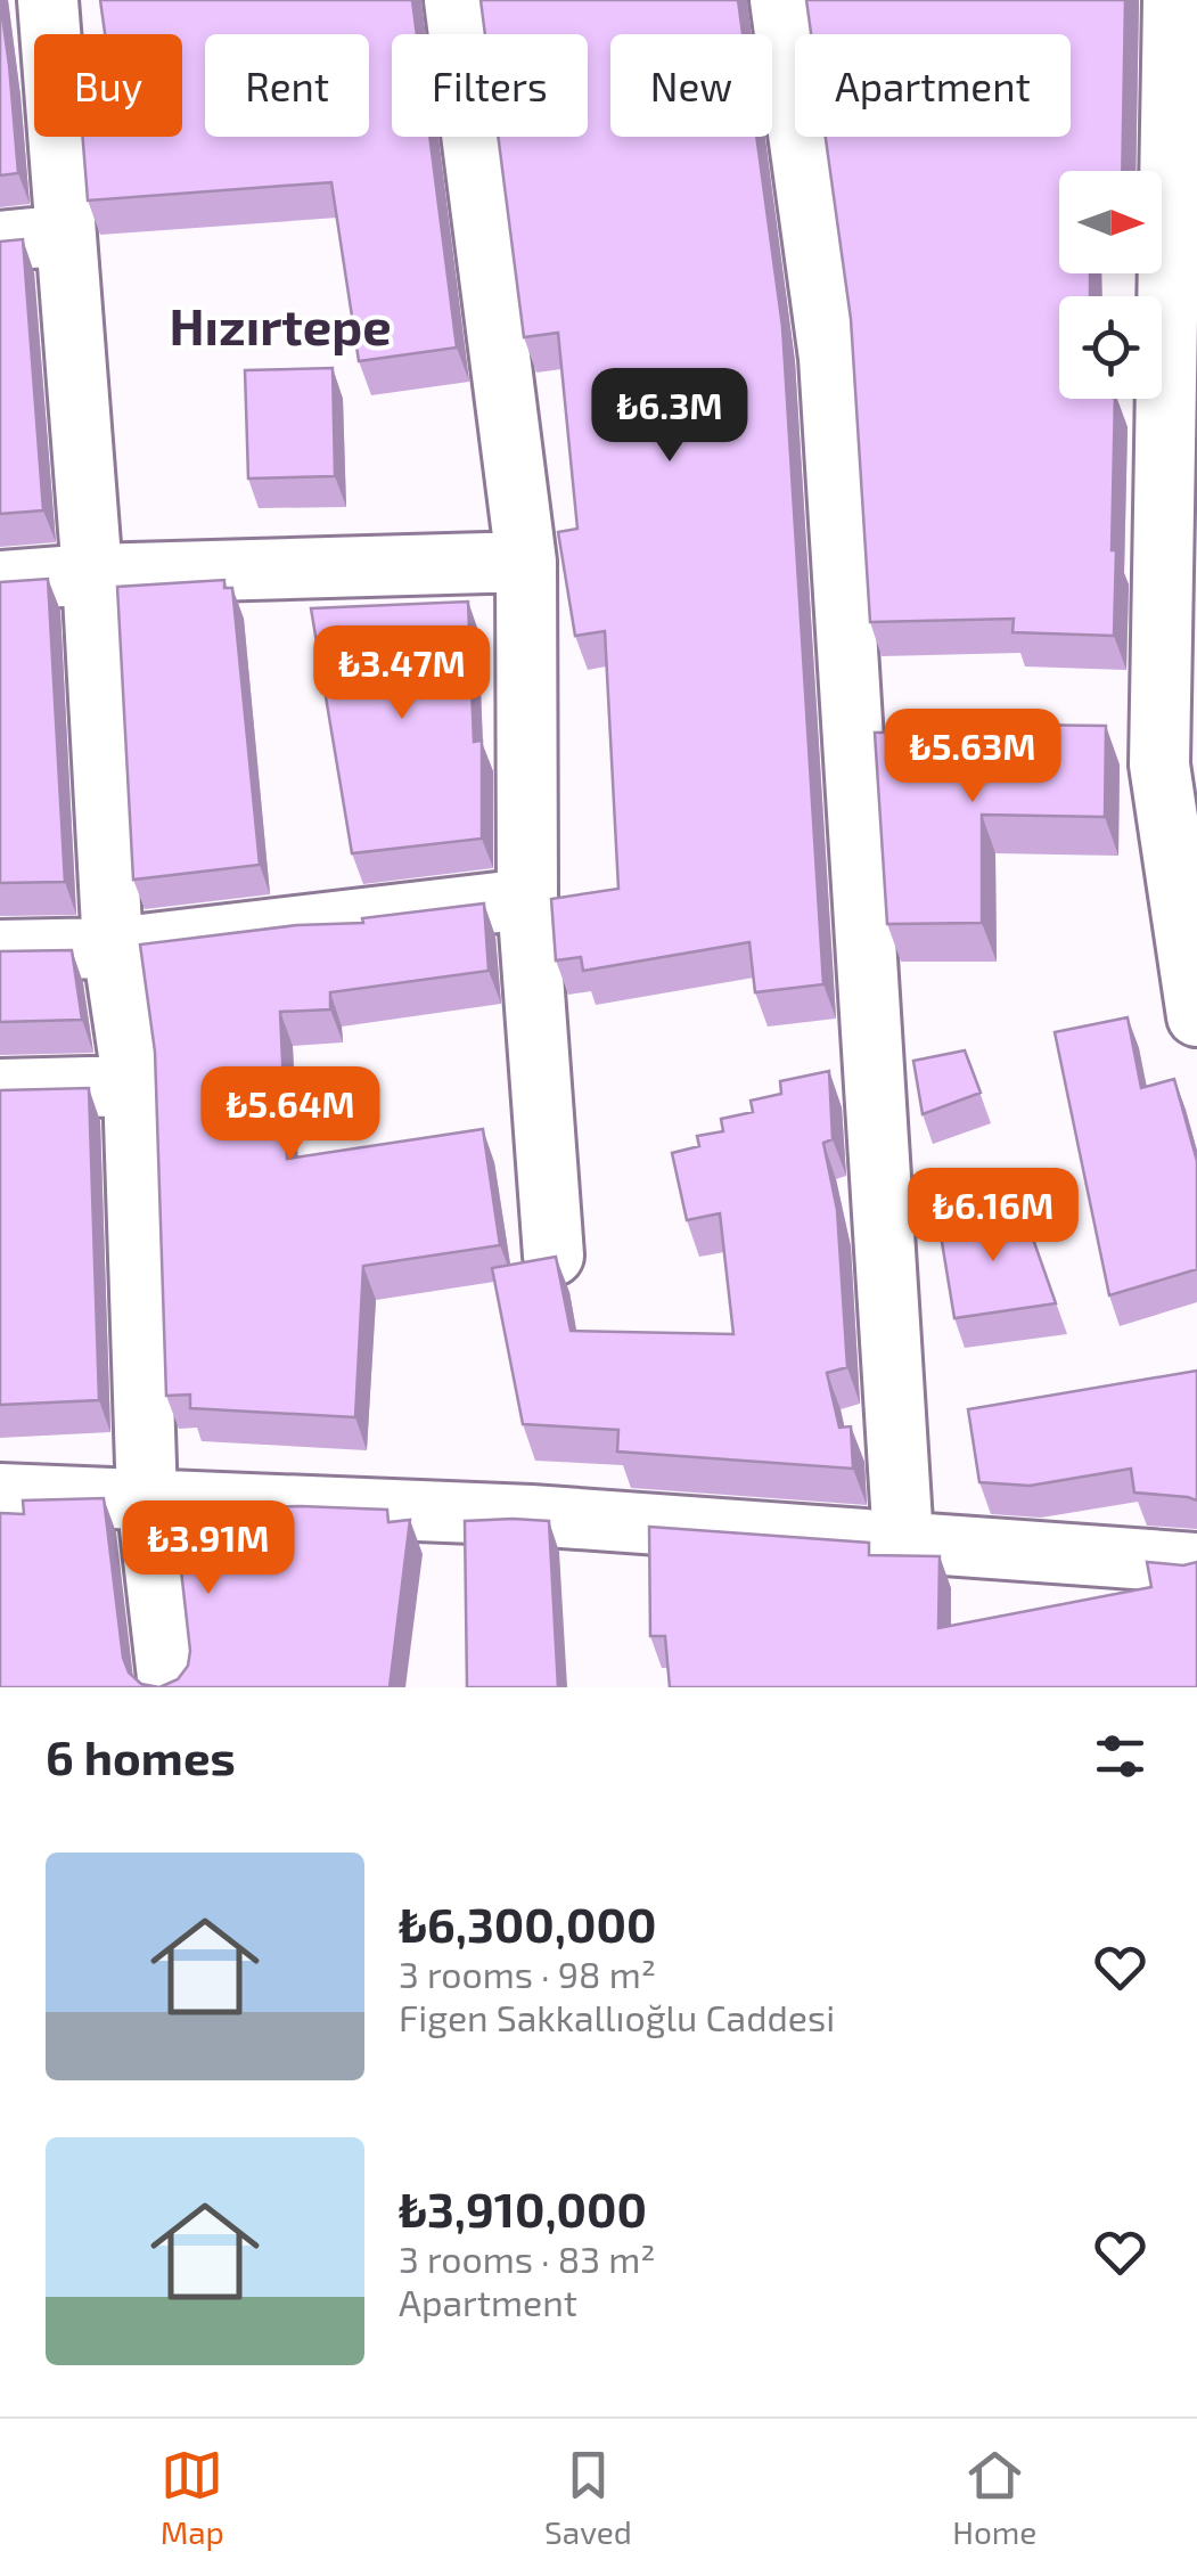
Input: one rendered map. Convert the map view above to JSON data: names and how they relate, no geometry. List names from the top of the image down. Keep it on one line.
{"districts":["Hızırtepe"],"north":"right","page":{"chip":["Buy","Rent","Filters","New","Apartment"],"price":["₺6.3M","₺3.47M","₺5.63M","₺5.64M","₺6.16M","₺3.91M"],"heading":"6 homes","list":[{"name":"₺6,300,000","note":"3 rooms · 98 m² · Figen Sakkallıoğlu Caddesi"},{"name":"₺3,910,000","note":"3 rooms · 83 m² · Apartment"}],"tabs":["Map","Saved","Home"]}}
